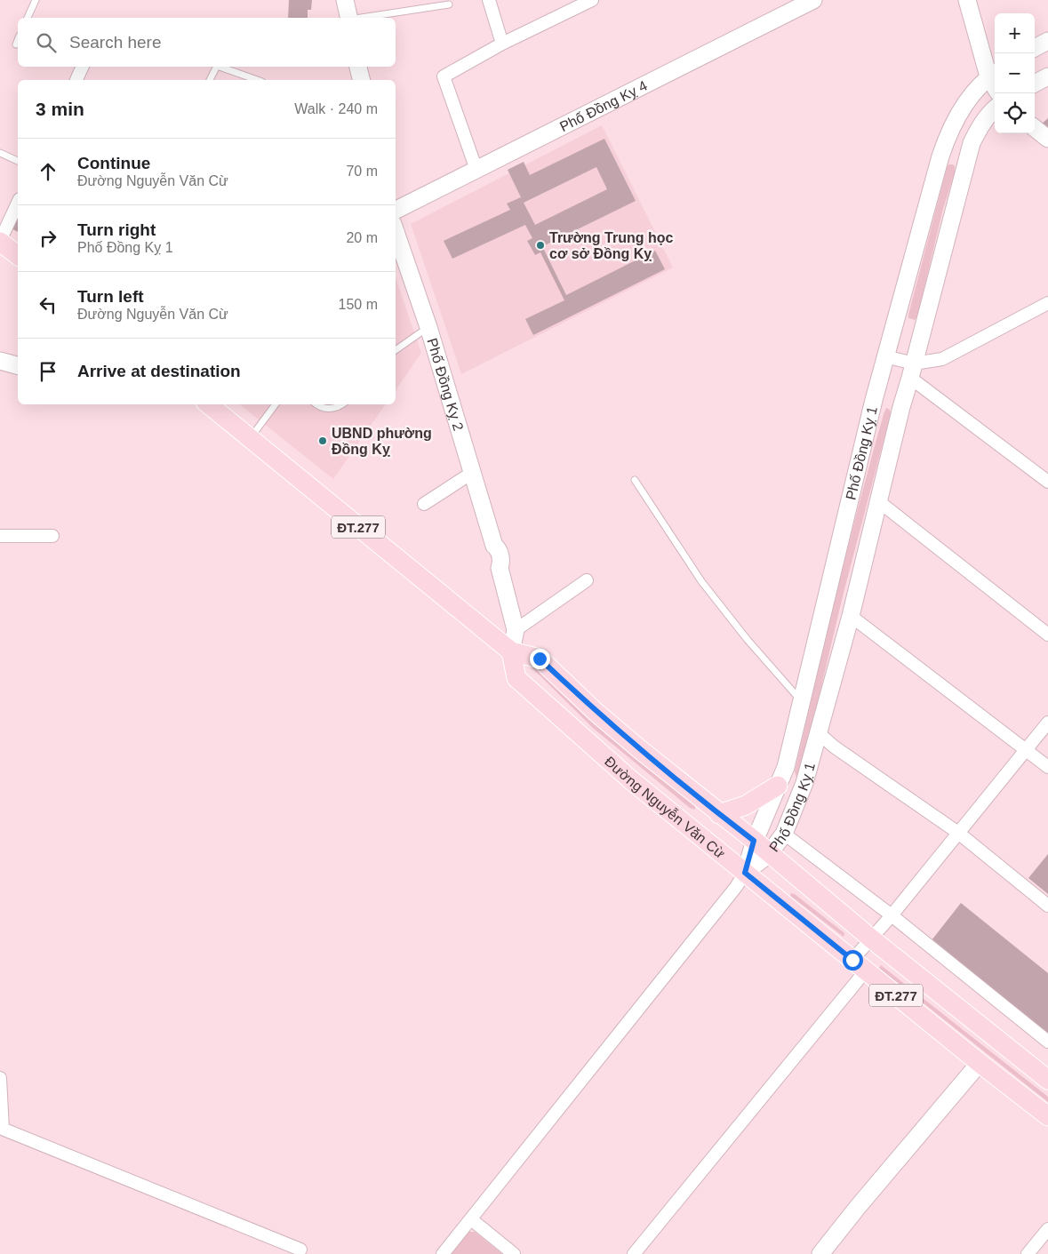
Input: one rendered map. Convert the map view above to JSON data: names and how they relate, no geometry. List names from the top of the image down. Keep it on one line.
{"streets":{"main road":["Phố Đồng Kỵ 4","Phố Đồng Kỵ 2","Phố Đồng Kỵ 1","ĐT.277","Đường Nguyễn Văn Cừ"]},"crossings":[["Phố Đồng Kỵ 2","Đường Nguyễn Văn Cừ"],["Phố Đồng Kỵ 1","Đường Nguyễn Văn Cừ"]],"places":["Trường Trung học cơ sở Đồng Kỵ","UBND phường Đồng Kỵ"],"page":{"map_buttons":["+","−"],"search":"Search here","heading":["3 min","Walk · 240 m"],"list":[["Continue","Đường Nguyễn Văn Cừ","70 m"],["Turn right","Phố Đồng Kỵ 1","20 m"],["Turn left","Đường Nguyễn Văn Cừ","150 m"],"Arrive at destination"]}}
